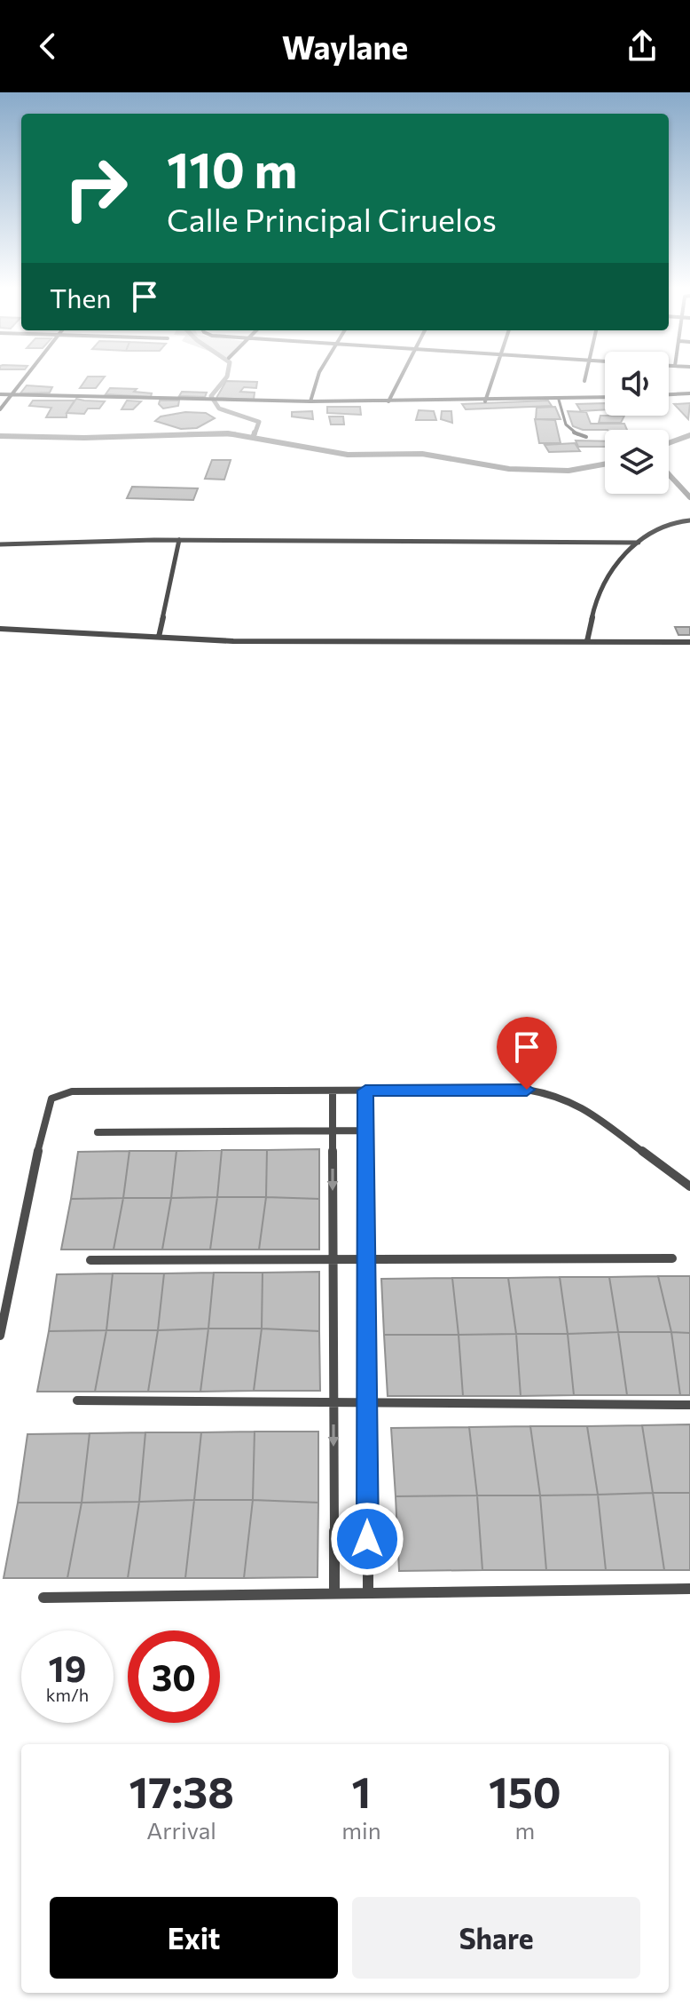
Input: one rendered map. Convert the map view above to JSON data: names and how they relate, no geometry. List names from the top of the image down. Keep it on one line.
{"page":{"header":"Waylane","turn":["110 m","Calle Principal Ciruelos"],"then":"Then","speed":"19 km/h","limit":"30","eta":["17:38","Arrival","1","min","150","m"],"buttons":["Exit","Share"]}}
